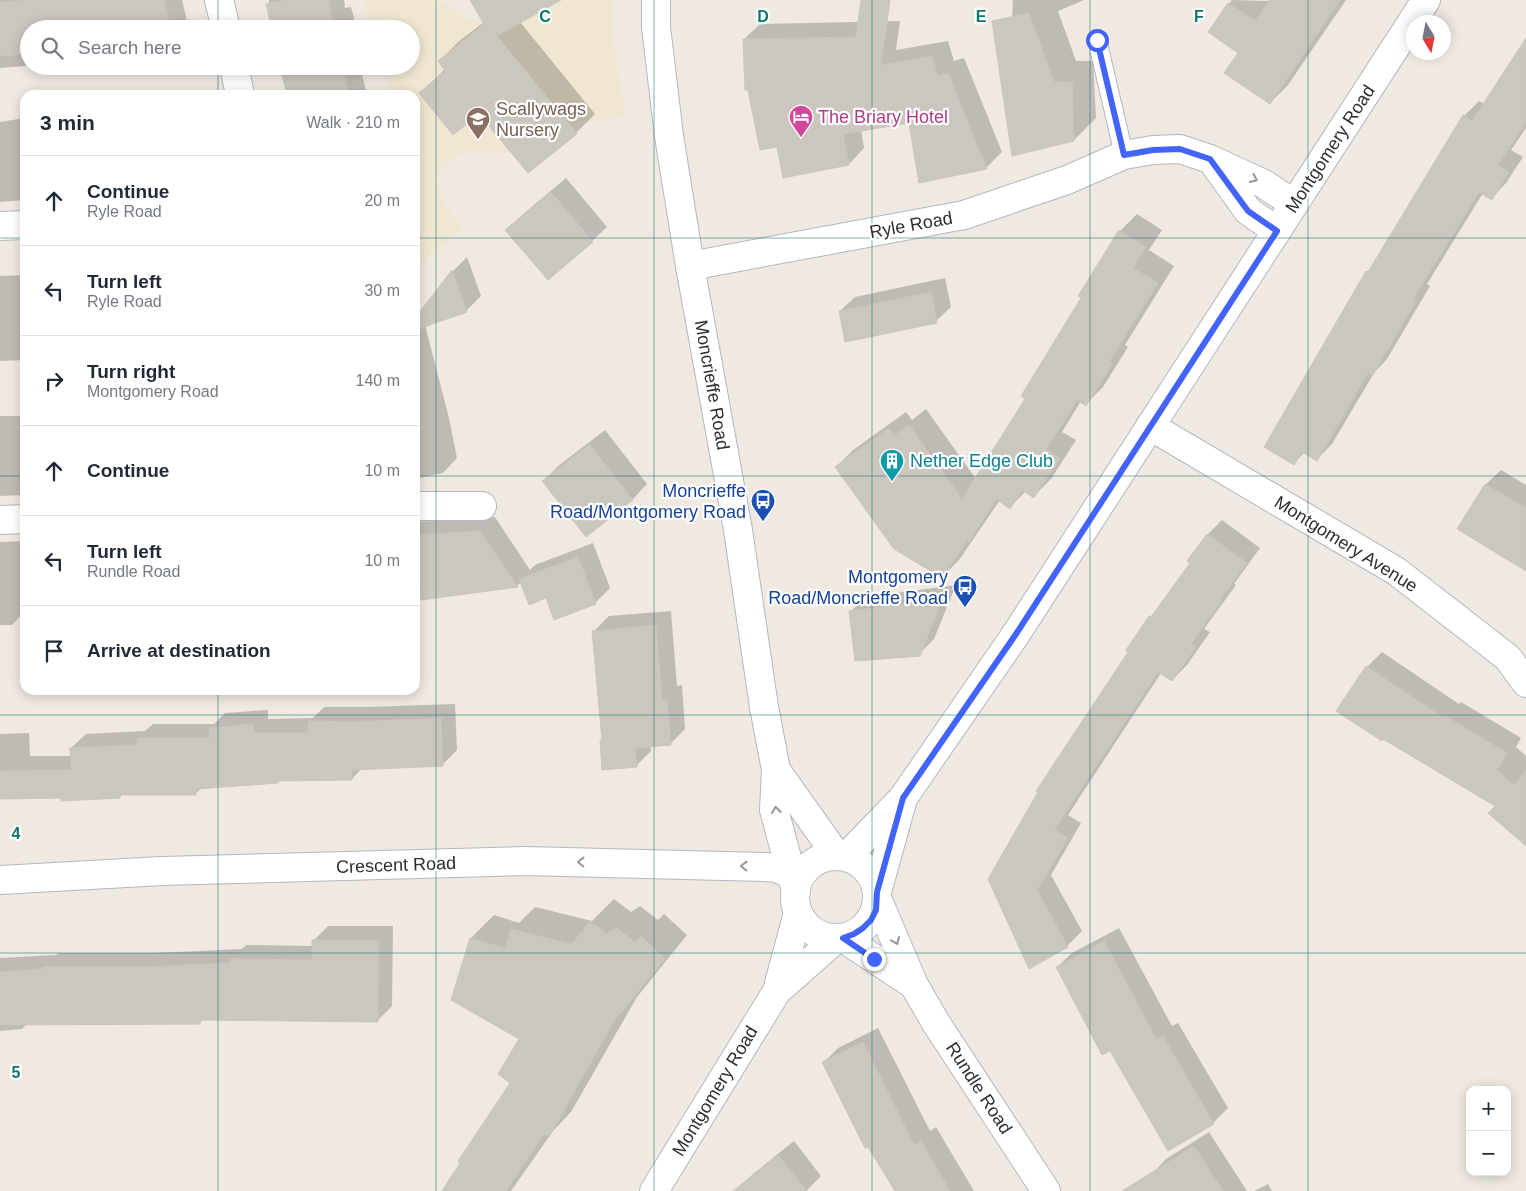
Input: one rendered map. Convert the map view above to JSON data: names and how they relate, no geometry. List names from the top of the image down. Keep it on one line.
{"streets":{"street":["Montgomery Road","Ryle Road","Moncrieffe Road","Montgomery Avenue","Crescent Road","Rundle Road"]},"crossings":[["Montgomery Road","Ryle Road"],["Montgomery Road","Moncrieffe Road"],["Montgomery Road","Montgomery Avenue"],["Montgomery Road","Crescent Road"],["Montgomery Road","Rundle Road"],["Ryle Road","Moncrieffe Road"],["Moncrieffe Road","Crescent Road"],["Moncrieffe Road","Rundle Road"],["Crescent Road","Rundle Road"]],"one_way":["Crescent Road"],"places":{"hotel":["The Briary Hotel"],"school or university":["Scallywags Nursery"],"building":["Nether Edge Club"],"bus stop":["Moncrieffe Road/Montgomery Road","Montgomery Road/Moncrieffe Road"]},"north":"bottom","page":{"search":"Search here","heading":["3 min","Walk · 210 m"],"list":[["Continue","Ryle Road","20 m"],["Turn left","Ryle Road","30 m"],["Turn right","Montgomery Road","140 m"],["Continue","10 m"],["Turn left","Rundle Road","10 m"],"Arrive at destination"],"map_buttons":["+","−"]},"grid":{"columns":["C","D","E","F"],"rows":["4","5"]}}
